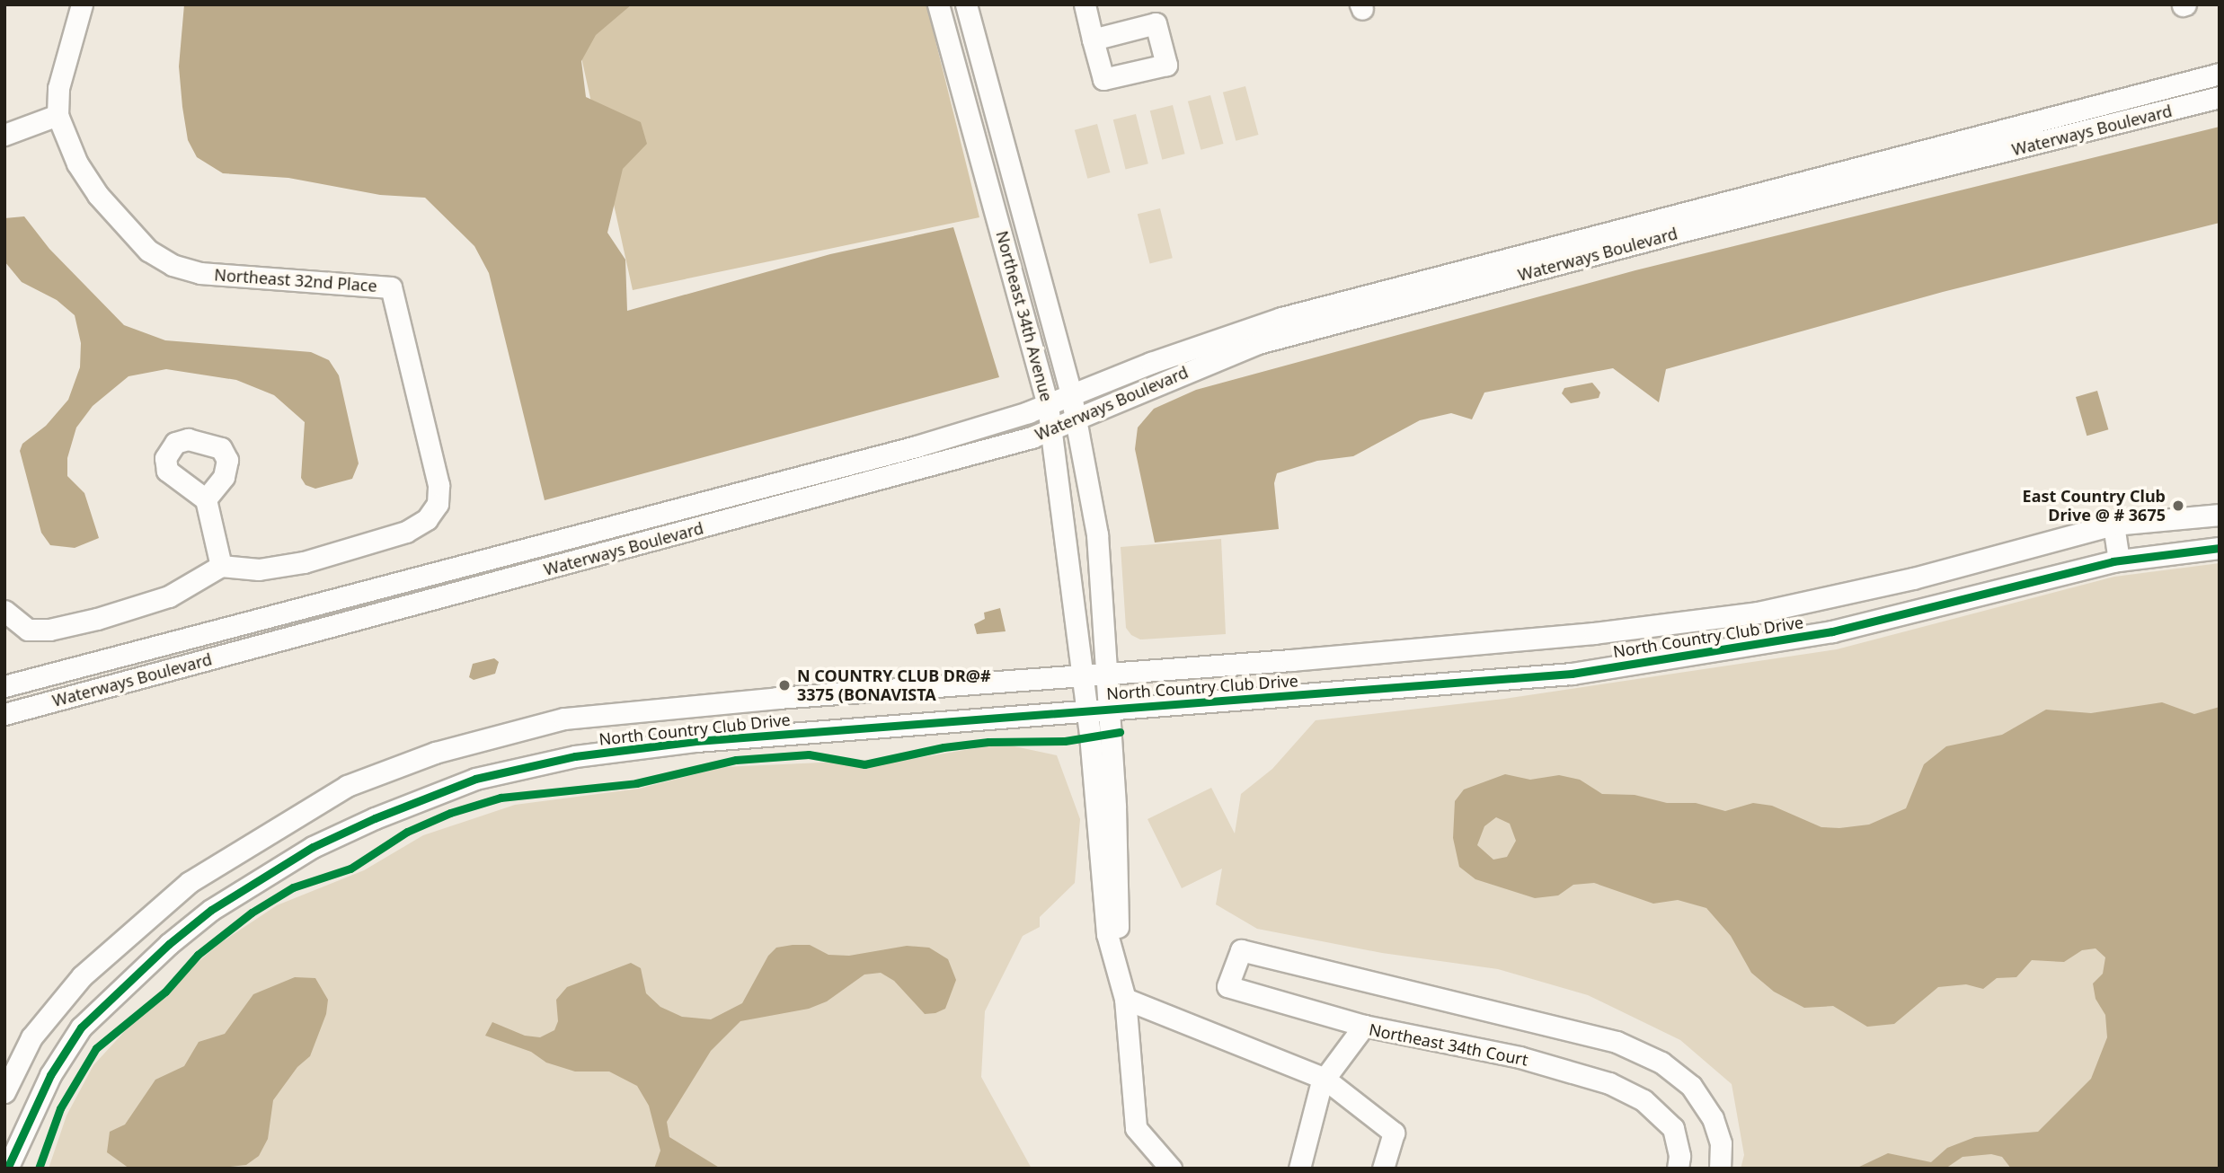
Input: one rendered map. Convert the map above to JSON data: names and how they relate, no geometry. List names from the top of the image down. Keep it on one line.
{"streets":{"street":["Waterways Boulevard","Northeast 32nd Place","Northeast 34th Avenue","North Country Club Drive","Northeast 34th Court"]},"crossings":[["Waterways Boulevard","Northeast 34th Avenue"],["Northeast 34th Avenue","North Country Club Drive"]],"places":["East Country Club Drive @ # 3675","N COUNTRY CLUB DR@# 3375 (BONAVISTA"]}
